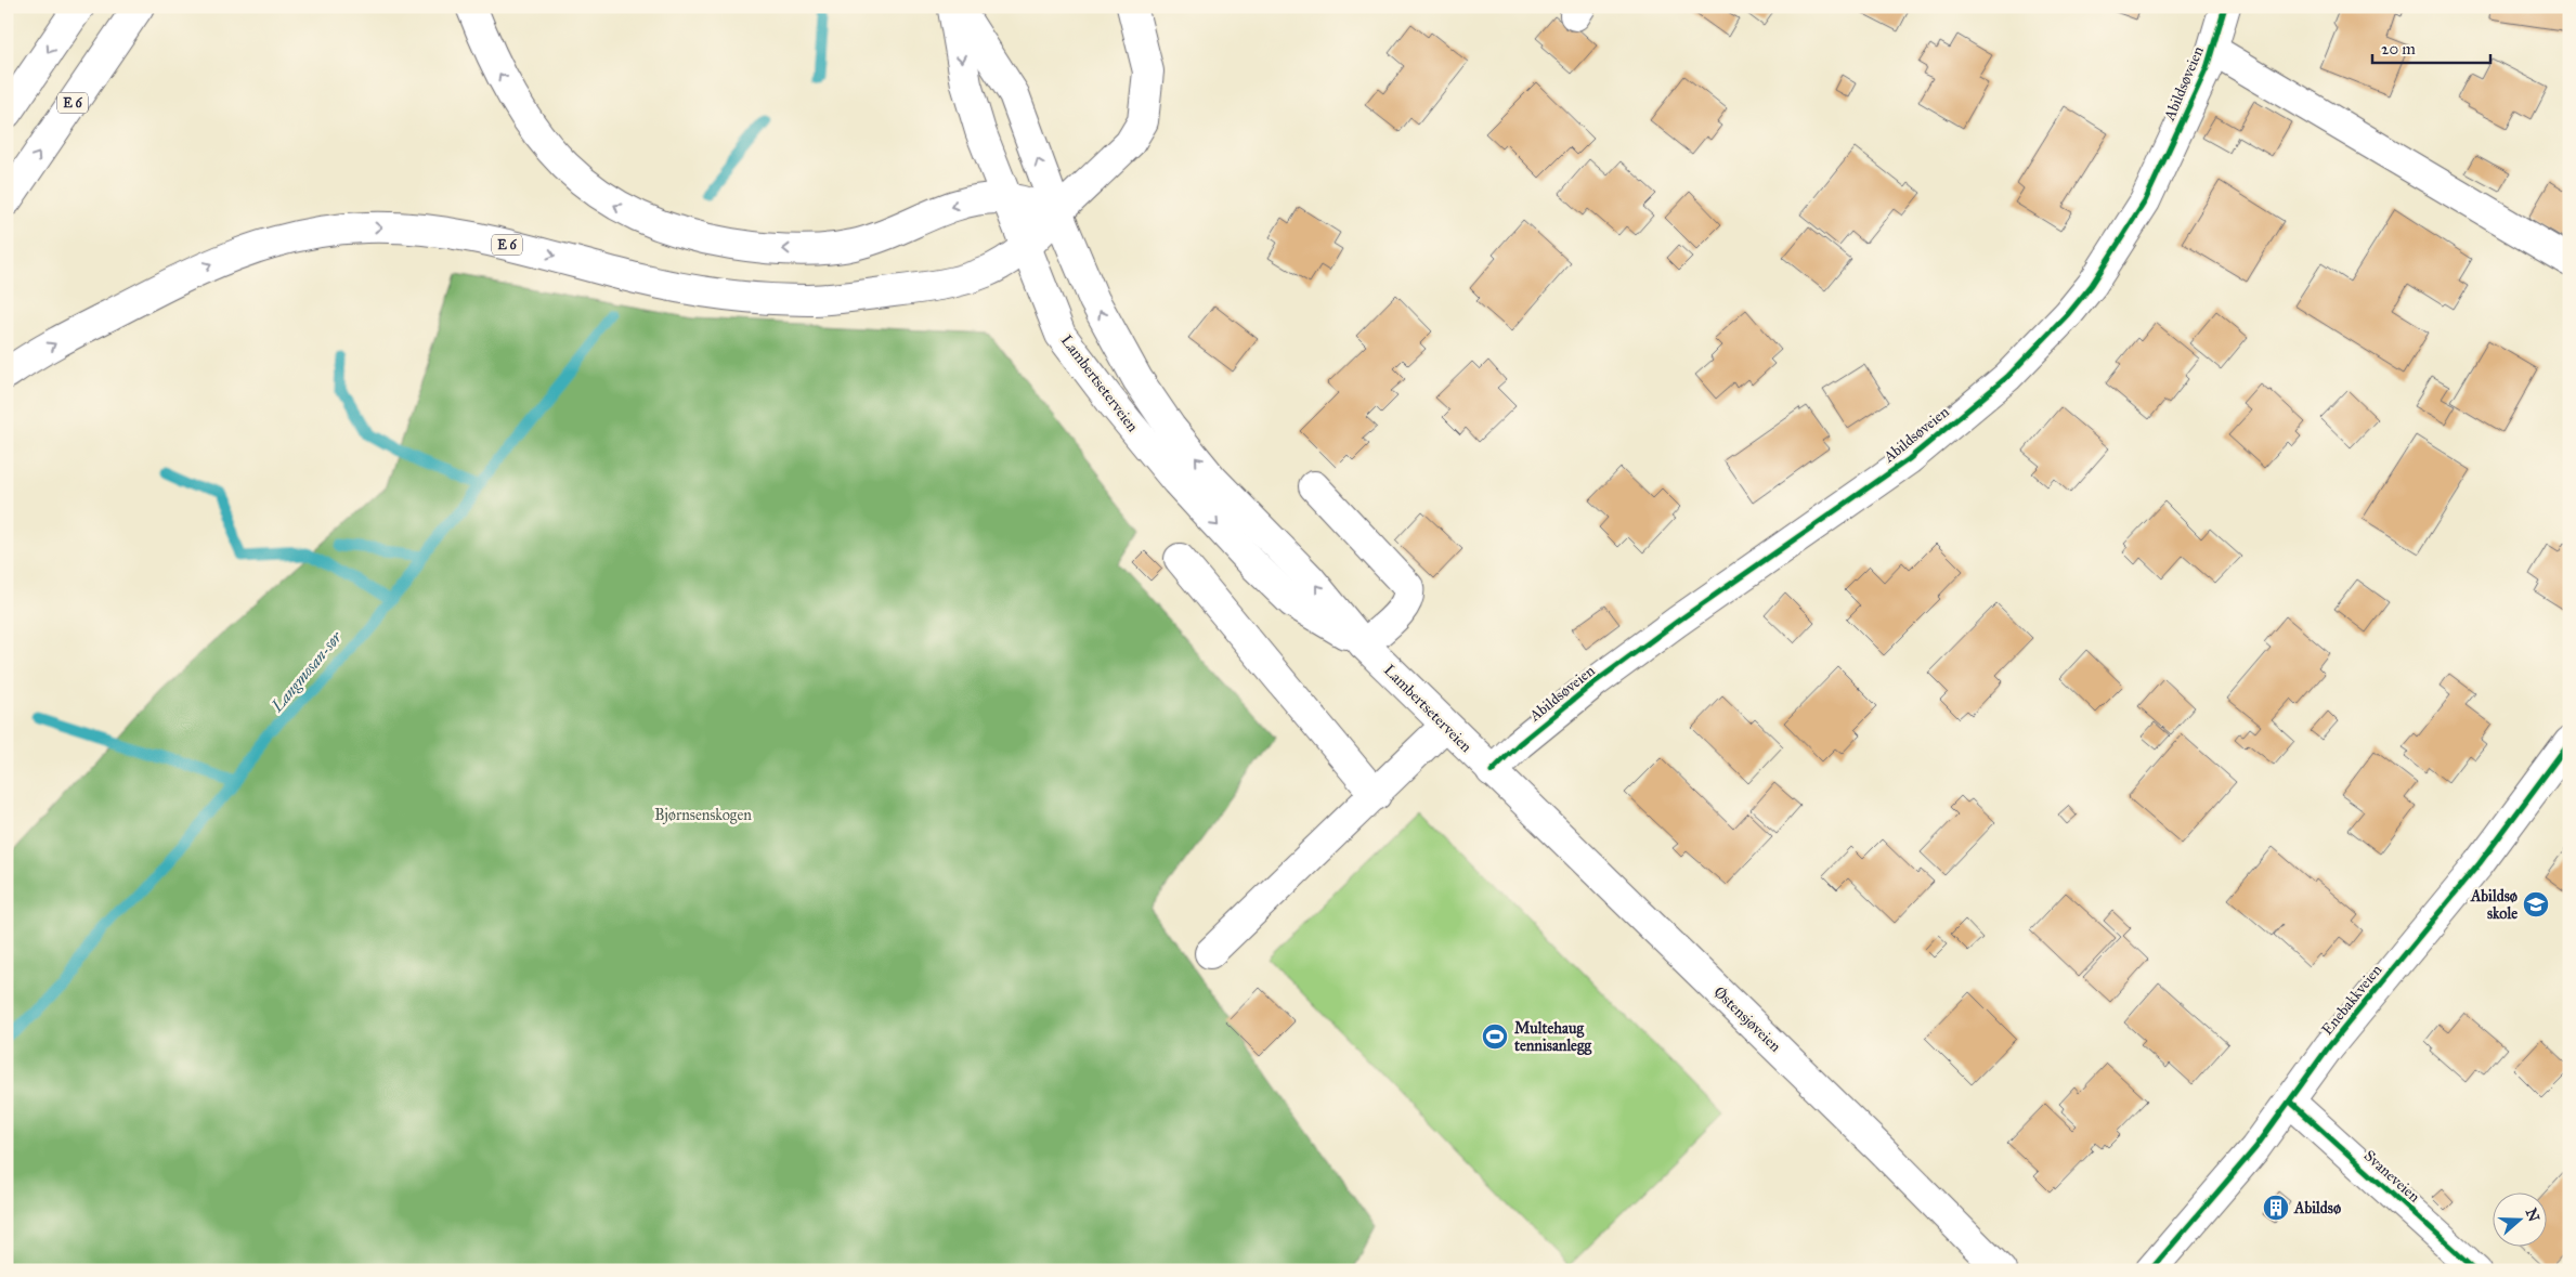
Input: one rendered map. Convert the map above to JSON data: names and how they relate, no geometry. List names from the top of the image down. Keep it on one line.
{"streets":{"main road":["Abildsøveien","E 6","Lambertseterveien","Enebakkveien","Østensjøveien","Svaneveien"]},"crossings":[["Abildsøveien","Lambertseterveien"],["Abildsøveien","Østensjøveien"],["E 6","Lambertseterveien"],["Lambertseterveien","Østensjøveien"],["Enebakkveien","Svaneveien"]],"water":["Langmosan-sør"],"parks":["Bjørnsenskogen"],"places":{"school or university":["Abildsø skole"],"sports":["Multehaug tennisanlegg"],"building":["Abildsø"]},"scale_bar":"20 m","north":"right"}
